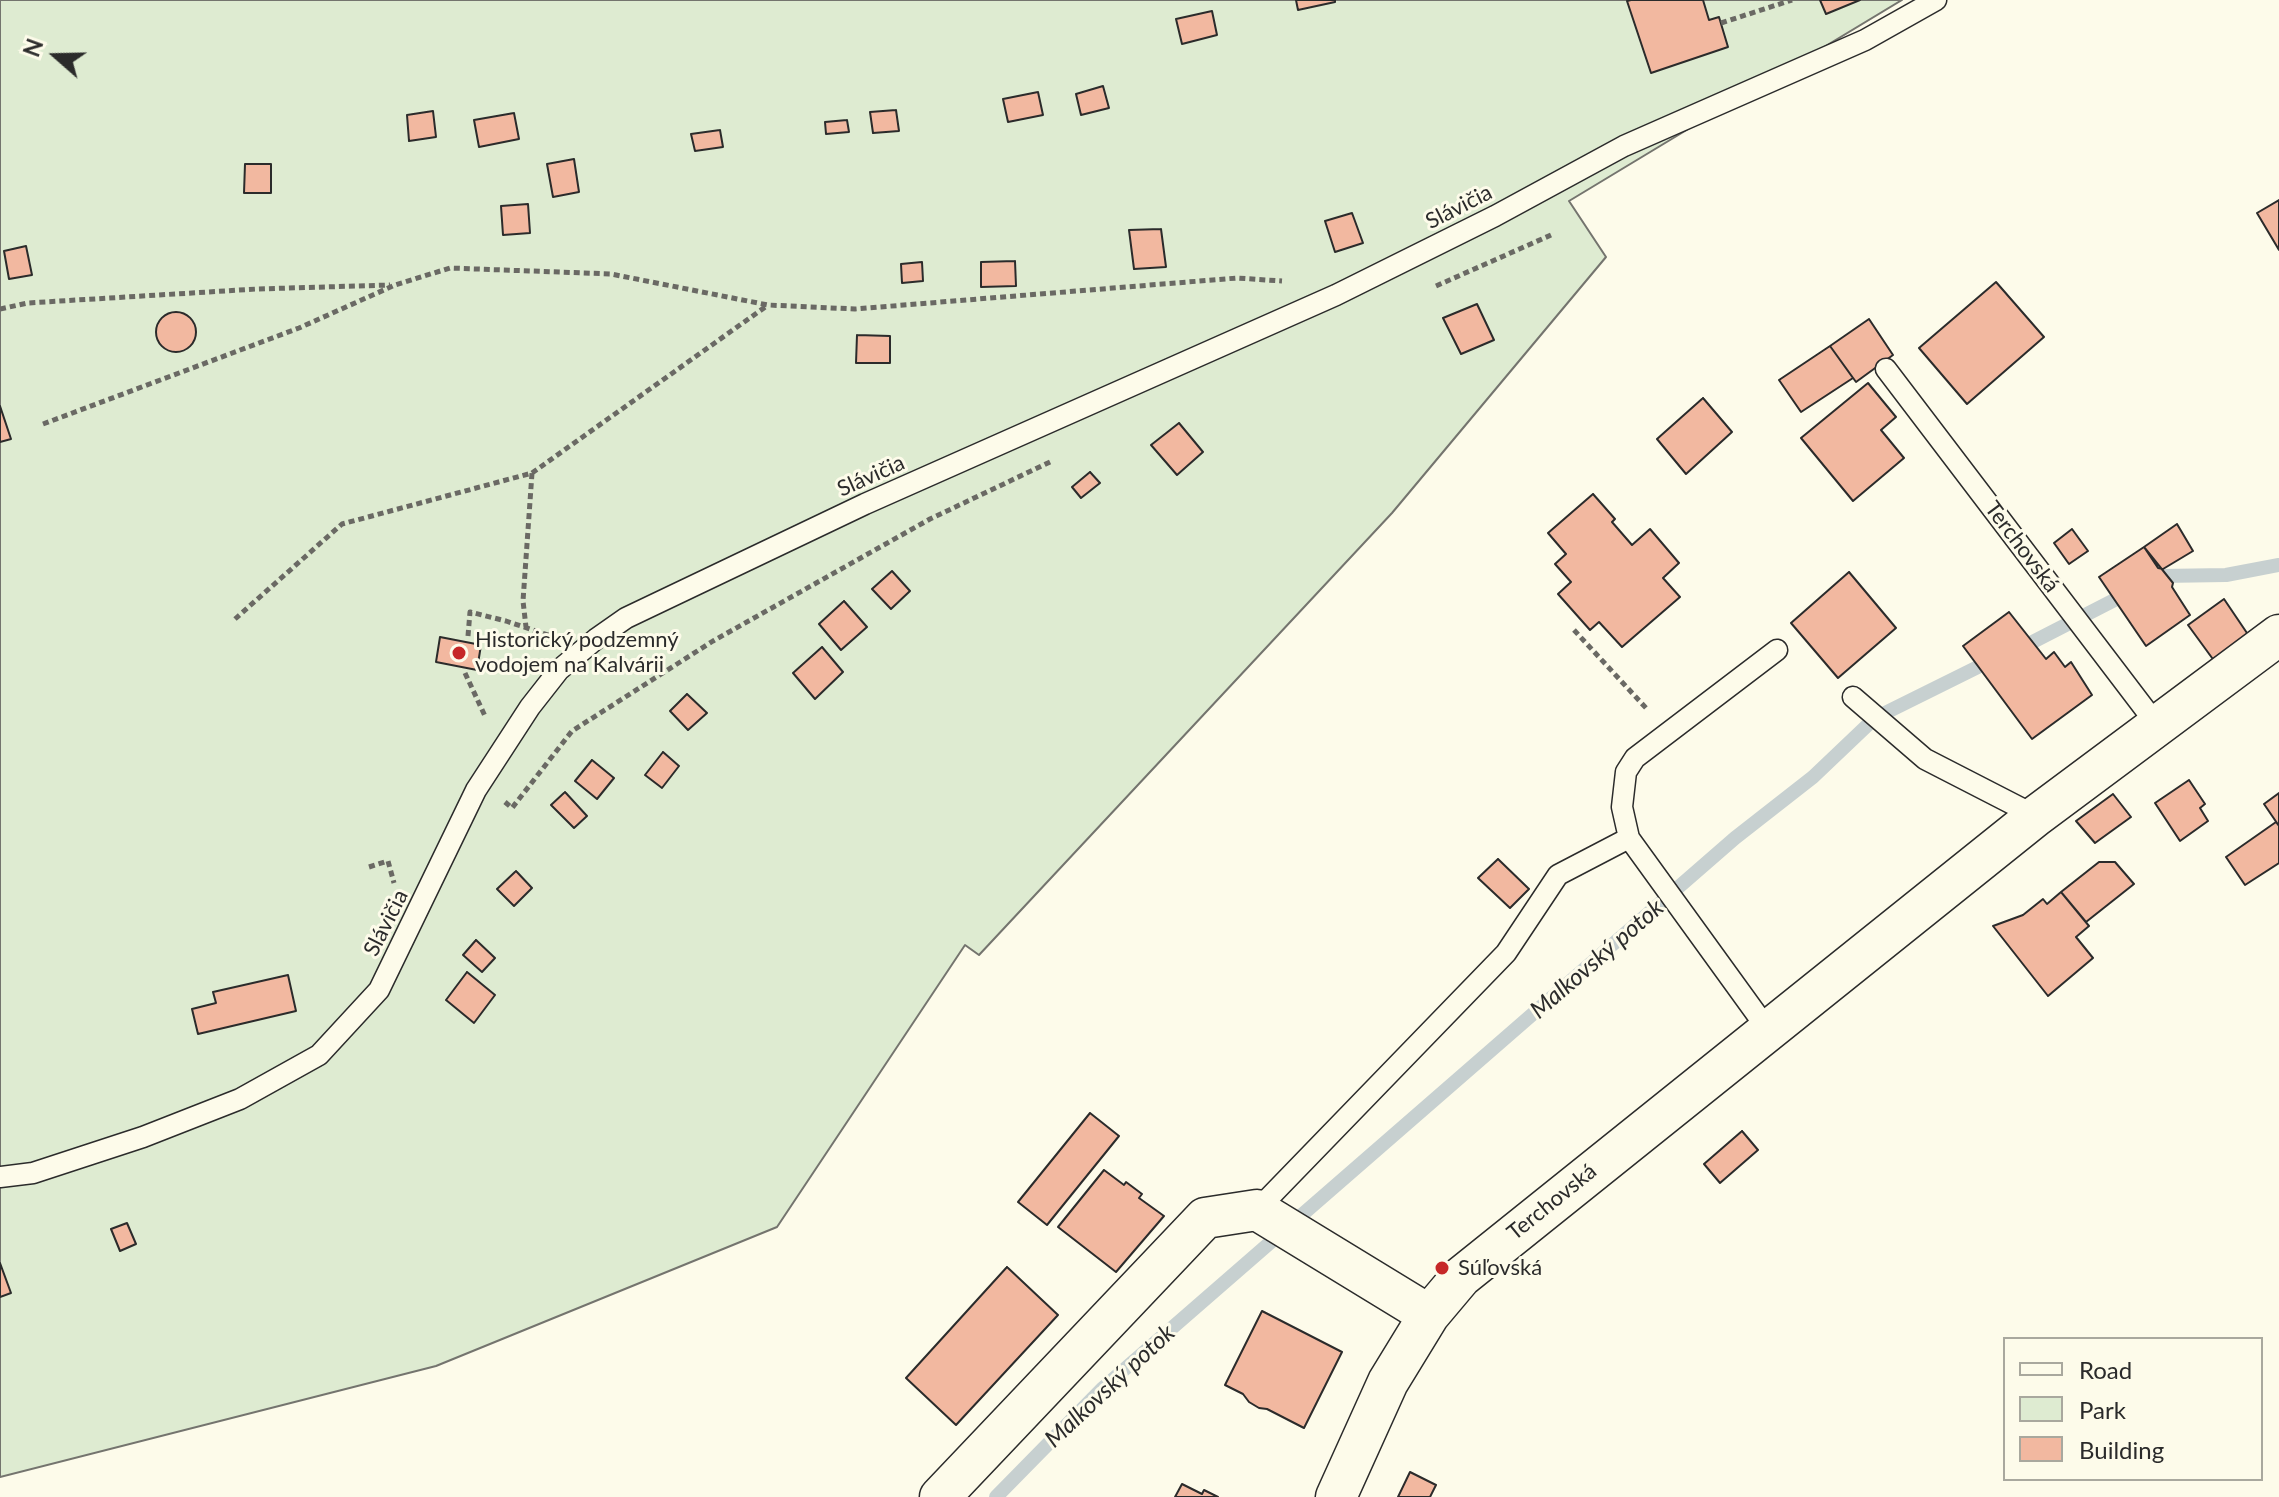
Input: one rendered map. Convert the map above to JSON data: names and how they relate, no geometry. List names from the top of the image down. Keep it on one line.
{"streets":{"street":["Terchovská"],"lane":["Slávičia"]},"water":["Malkovský potok"],"places":["Historický podzemný vodojem na Kalvárii","Súľovská"],"legend":["Road","Park","Building"],"north":"left"}
